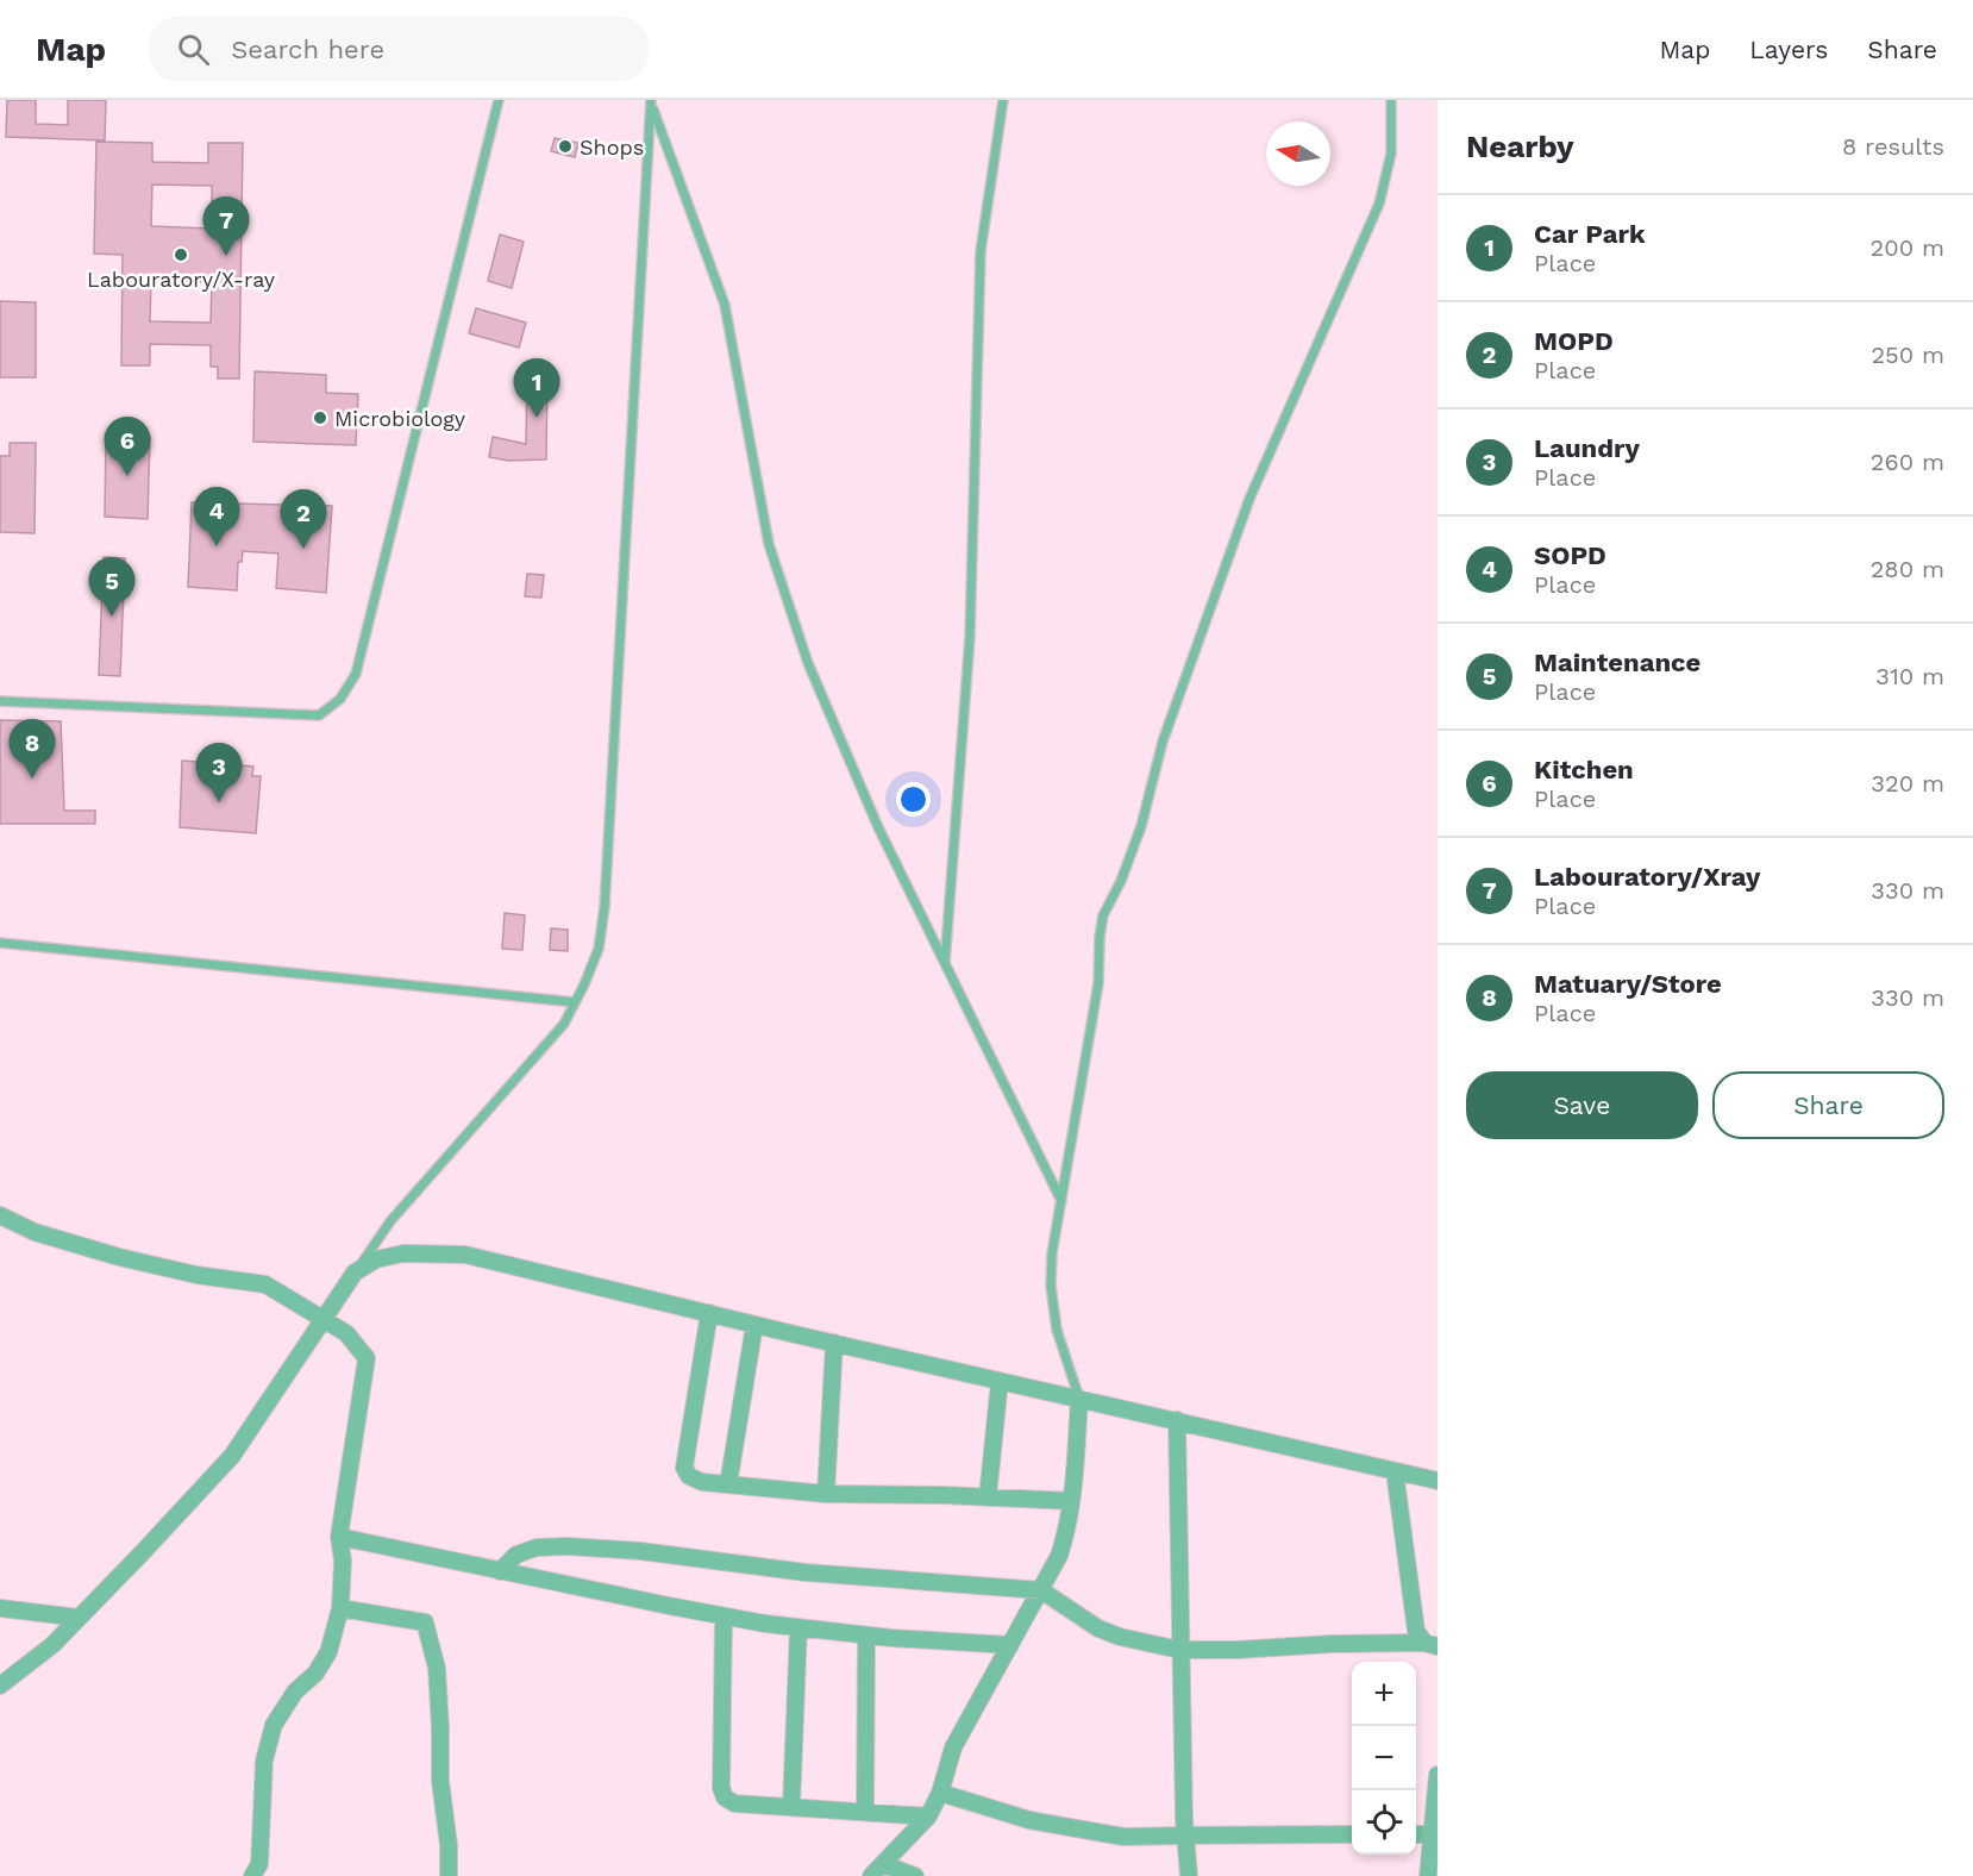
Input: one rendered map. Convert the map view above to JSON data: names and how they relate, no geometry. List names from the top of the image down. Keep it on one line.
{"places":["Shops","Labouratory/X-ray","Microbiology"],"north":"left","page":{"header":"Map","search":"Search here","nav":["Map","Layers","Share"],"heading":["Nearby","8 results"],"list":[{"mark":"1","name":"Car Park","note":"Place","value":"200 m"},{"mark":"2","name":"MOPD","note":"Place","value":"250 m"},{"mark":"3","name":"Laundry","note":"Place","value":"260 m"},{"mark":"4","name":"SOPD","note":"Place","value":"280 m"},{"mark":"5","name":"Maintenance","note":"Place","value":"310 m"},{"mark":"6","name":"Kitchen","note":"Place","value":"320 m"},{"mark":"7","name":"Labouratory/Xray","note":"Place","value":"330 m"},{"mark":"8","name":"Matuary/Store","note":"Place","value":"330 m"}],"pins":["7","1","6","4","2","5","8","3"],"buttons":["Save","Share"],"map_buttons":["+","−"]}}
